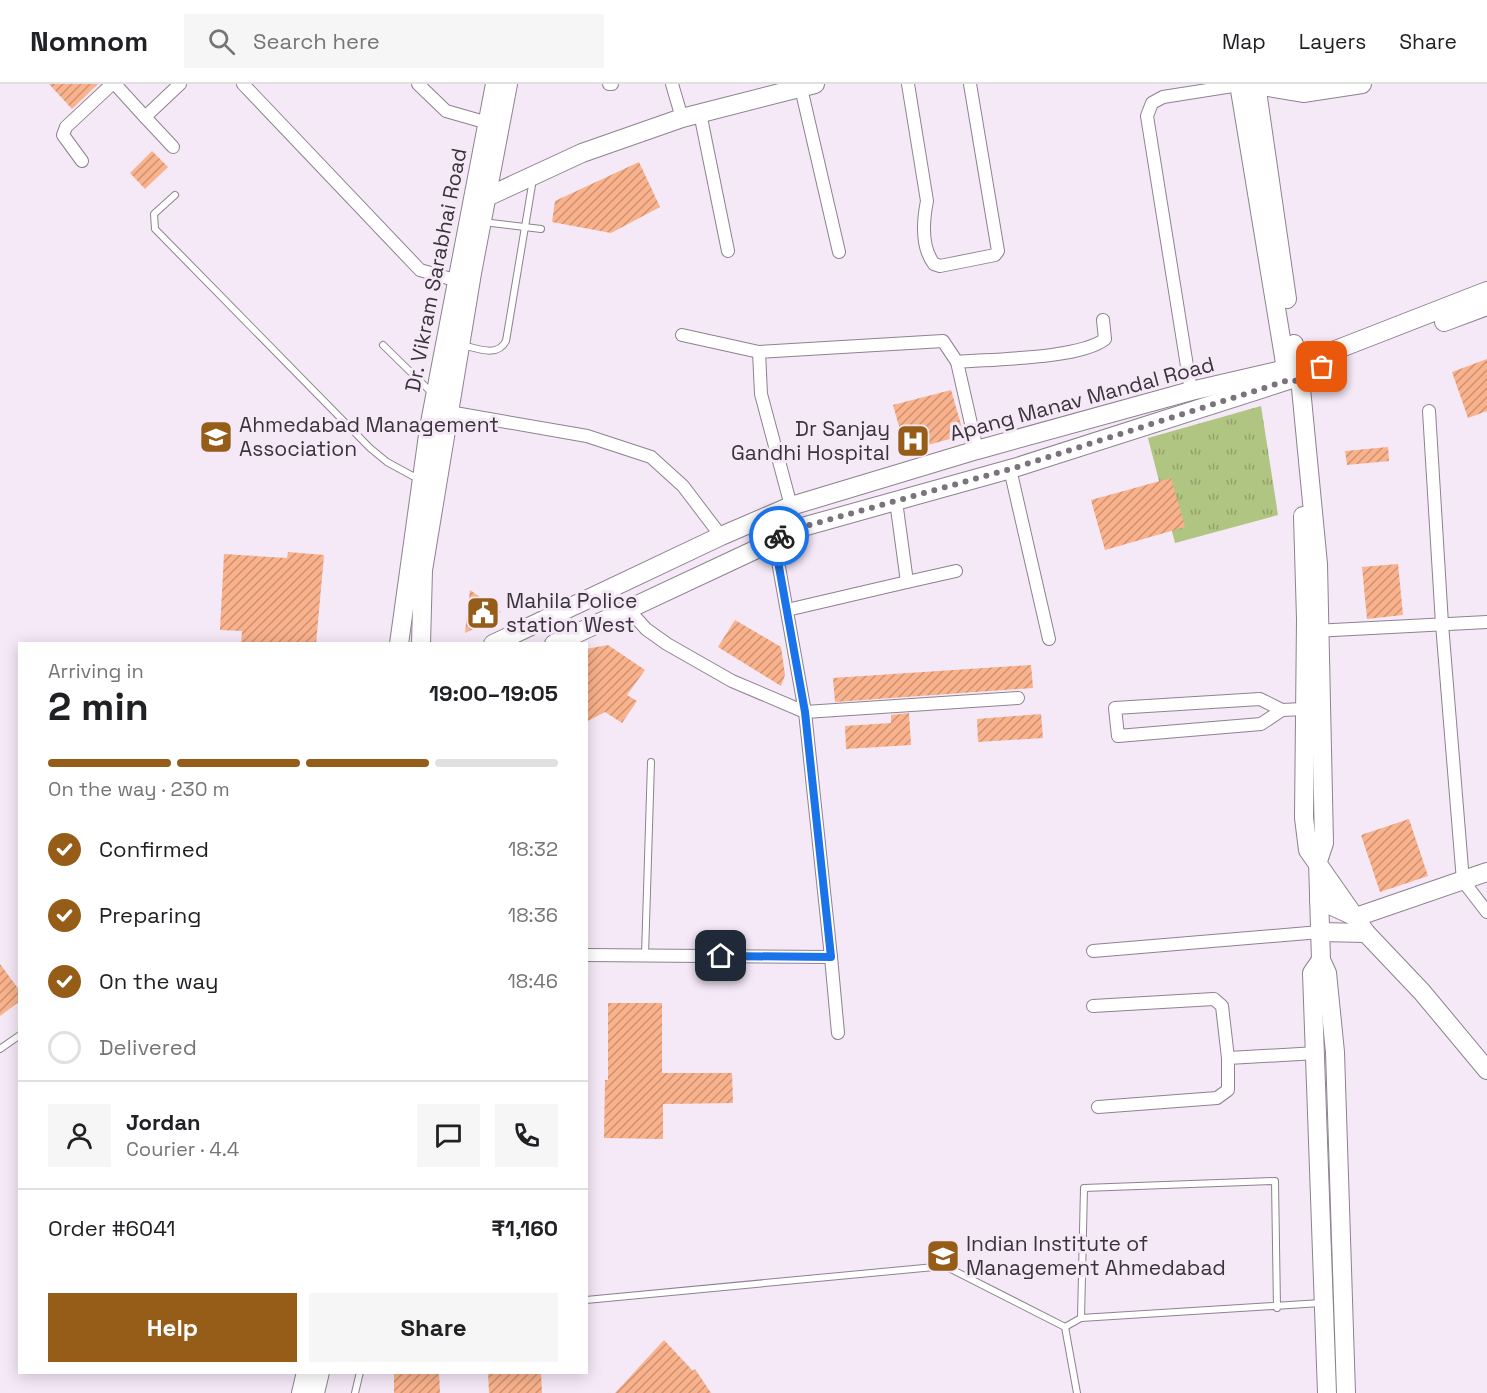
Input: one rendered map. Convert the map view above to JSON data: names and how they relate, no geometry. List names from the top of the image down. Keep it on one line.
{"streets":{"street":["Dr. Vikram Sarabhai Road","Apang Manav Mandal Road"]},"places":{"school or university":["Ahmedabad Management Association","Indian Institute of Management Ahmedabad"],"hospital":["Dr Sanjay Gandhi Hospital"],"public building":["Mahila Police station West"]},"page":{"header":"Nomnom","search":"Search here","nav":["Map","Layers","Share"],"heading":["2 min","Arriving in","19:00–19:05"],"panel":["Jordan","Courier · 4.4","Order #6041","₹1,160"],"bar":"On the way · 230 m","list":[["Confirmed","18:32"],["Preparing","18:36"],["On the way","18:46"],"Delivered"],"buttons":["Help","Share"]}}
